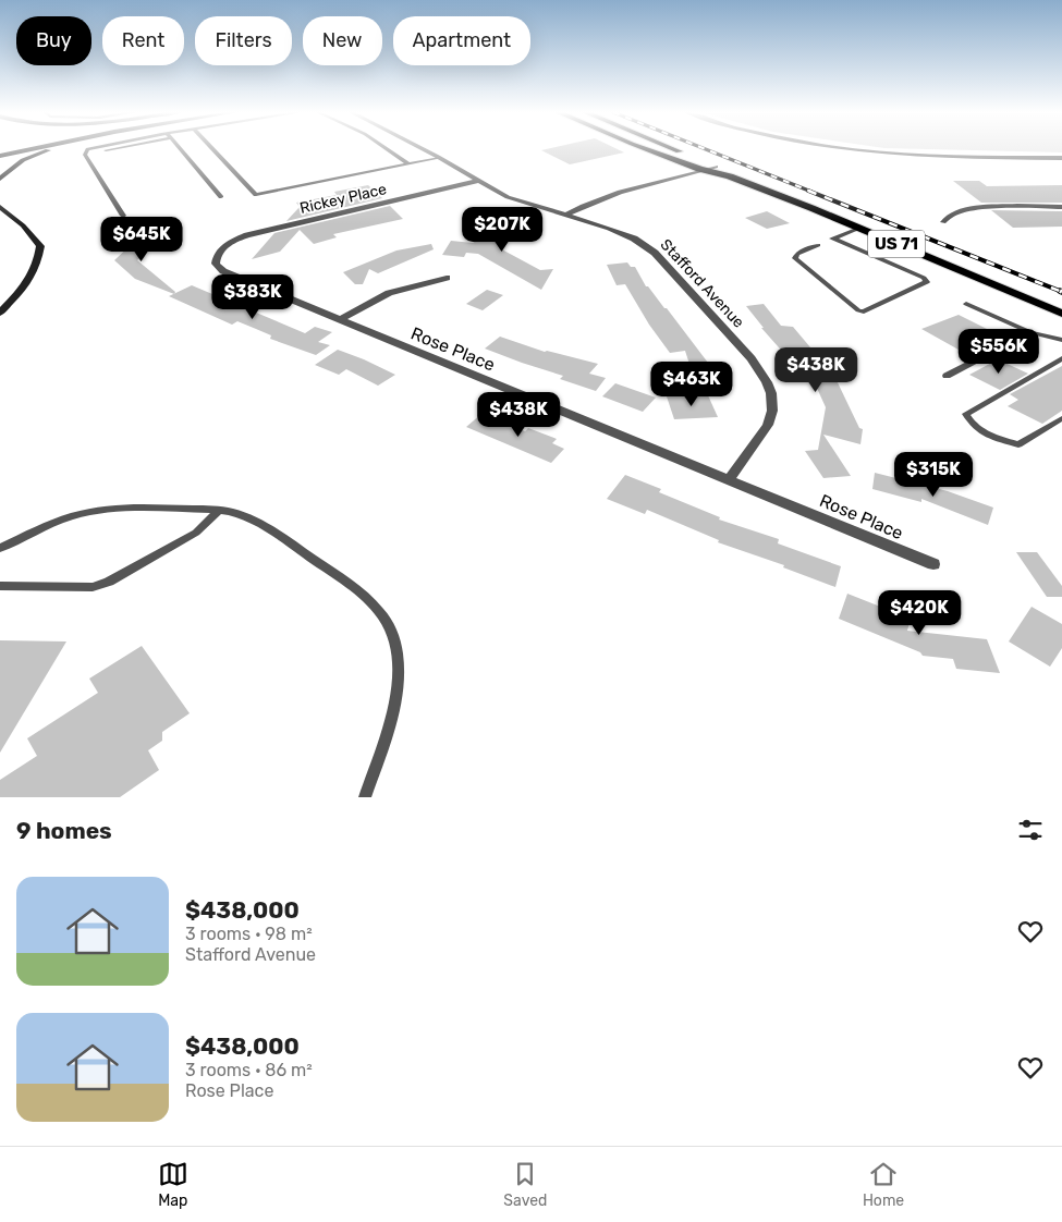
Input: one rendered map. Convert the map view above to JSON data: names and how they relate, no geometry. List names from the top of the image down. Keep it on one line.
{"streets":{"main road":["US 71"],"street":["Rickey Place","Stafford Avenue","Rose Place"]},"crossings":[["Rickey Place","Stafford Avenue"],["Rickey Place","Rose Place"],["Stafford Avenue","Rose Place"]],"page":{"chip":["Buy","Rent","Filters","New","Apartment"],"price":["$207K","$645K","$383K","$556K","$438K","$463K","$438K","$315K","$420K"],"heading":"9 homes","list":[{"name":"$438,000","note":"3 rooms · 98 m² · Stafford Avenue"},{"name":"$438,000","note":"3 rooms · 86 m² · Rose Place"}],"tabs":["Map","Saved","Home"]}}
